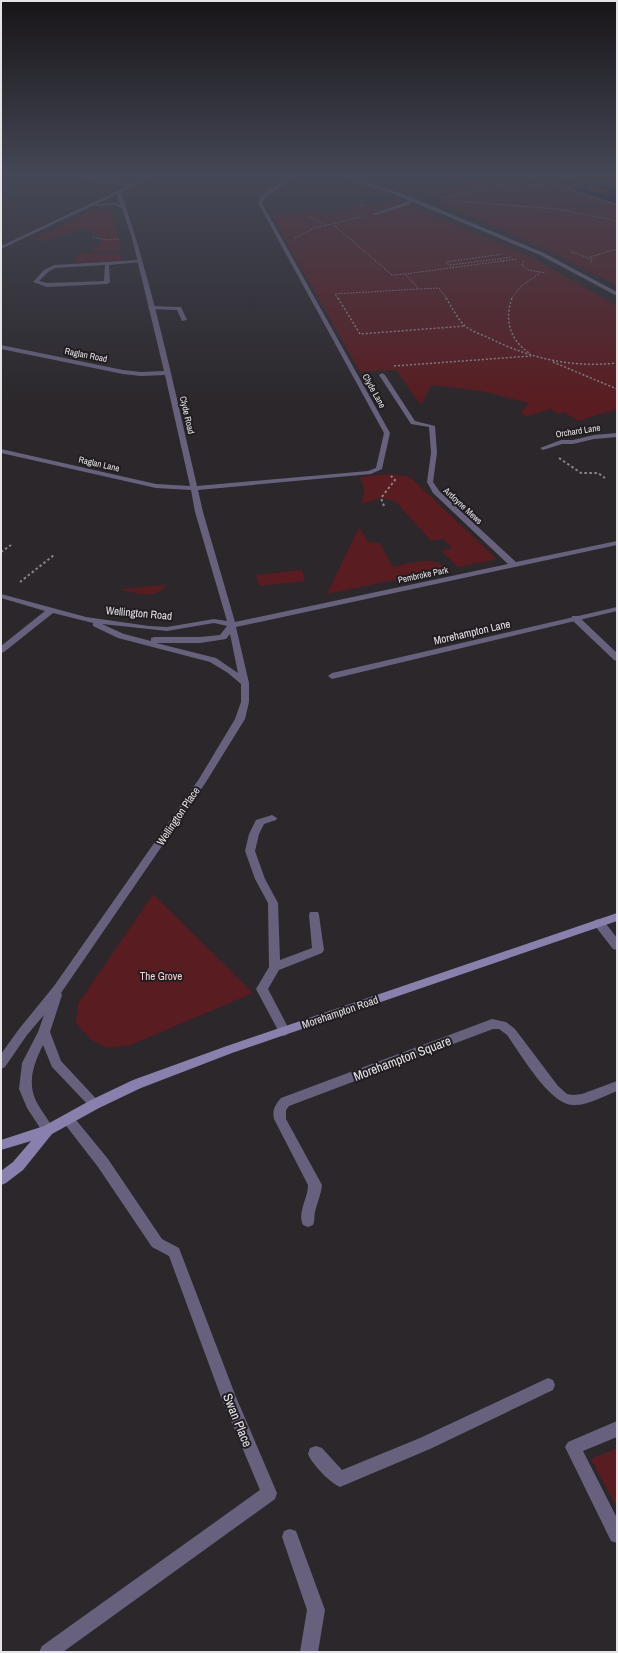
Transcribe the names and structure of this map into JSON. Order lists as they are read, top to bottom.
{
  "streets": {
    "main road": ["Morehampton Road"],
    "street": [
      "Raglan Road",
      "Clyde Lane",
      "Clyde Road",
      "Orchard Lane",
      "Raglan Lane",
      "Ardoyne Mews",
      "Pembroke Park",
      "Wellington Road",
      "Morehampton Lane",
      "Wellington Place",
      "Morehampton Square",
      "Swan Place"
    ]
  },
  "crossings": [
    ["Raglan Road", "Clyde Road"],
    ["Clyde Lane", "Clyde Road"],
    ["Clyde Lane", "Raglan Lane"],
    ["Clyde Road", "Raglan Lane"],
    ["Clyde Road", "Pembroke Park"],
    ["Clyde Road", "Wellington Road"],
    ["Clyde Road", "Wellington Place"],
    ["Ardoyne Mews", "Pembroke Park"],
    ["Pembroke Park", "Wellington Road"],
    ["Pembroke Park", "Wellington Place"],
    ["Wellington Road", "Wellington Place"],
    ["Wellington Place", "Morehampton Road"],
    ["Morehampton Road", "Swan Place"]
  ],
  "parks": ["The Grove"]
}
